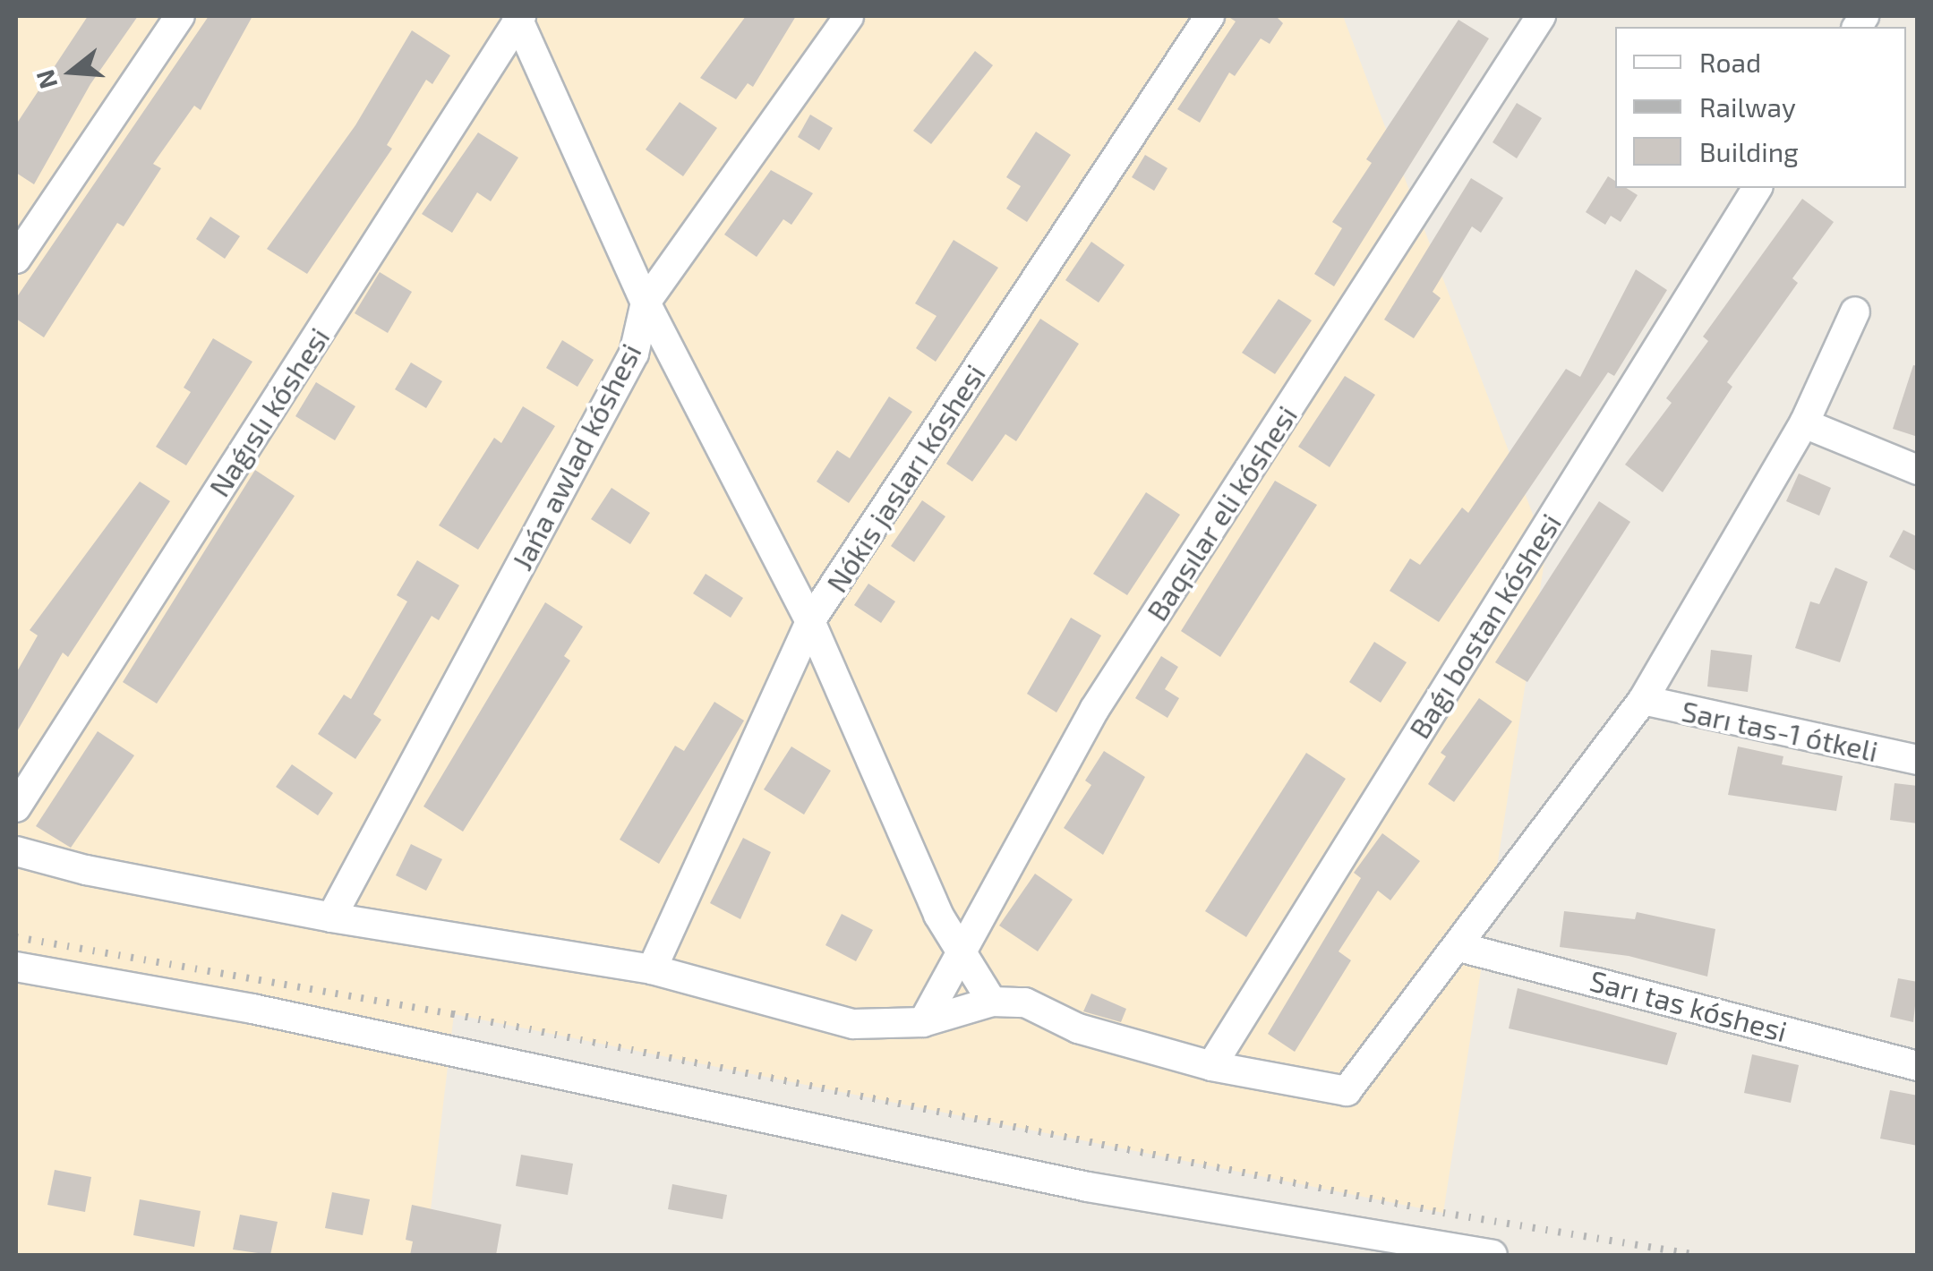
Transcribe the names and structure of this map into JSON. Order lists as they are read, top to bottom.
{
  "streets": {
    "street": [
      "Naǵıslı kóshesi",
      "Jańa awlad kóshesi",
      "Nókis jasları kóshesi",
      "Baqsılar eli kóshesi",
      "Baǵı bostan kóshesi",
      "Sarı tas-1 ótkeli",
      "Sarı tas kóshesi"
    ]
  },
  "legend": ["Road", "Railway", "Building"],
  "north": "left"
}
